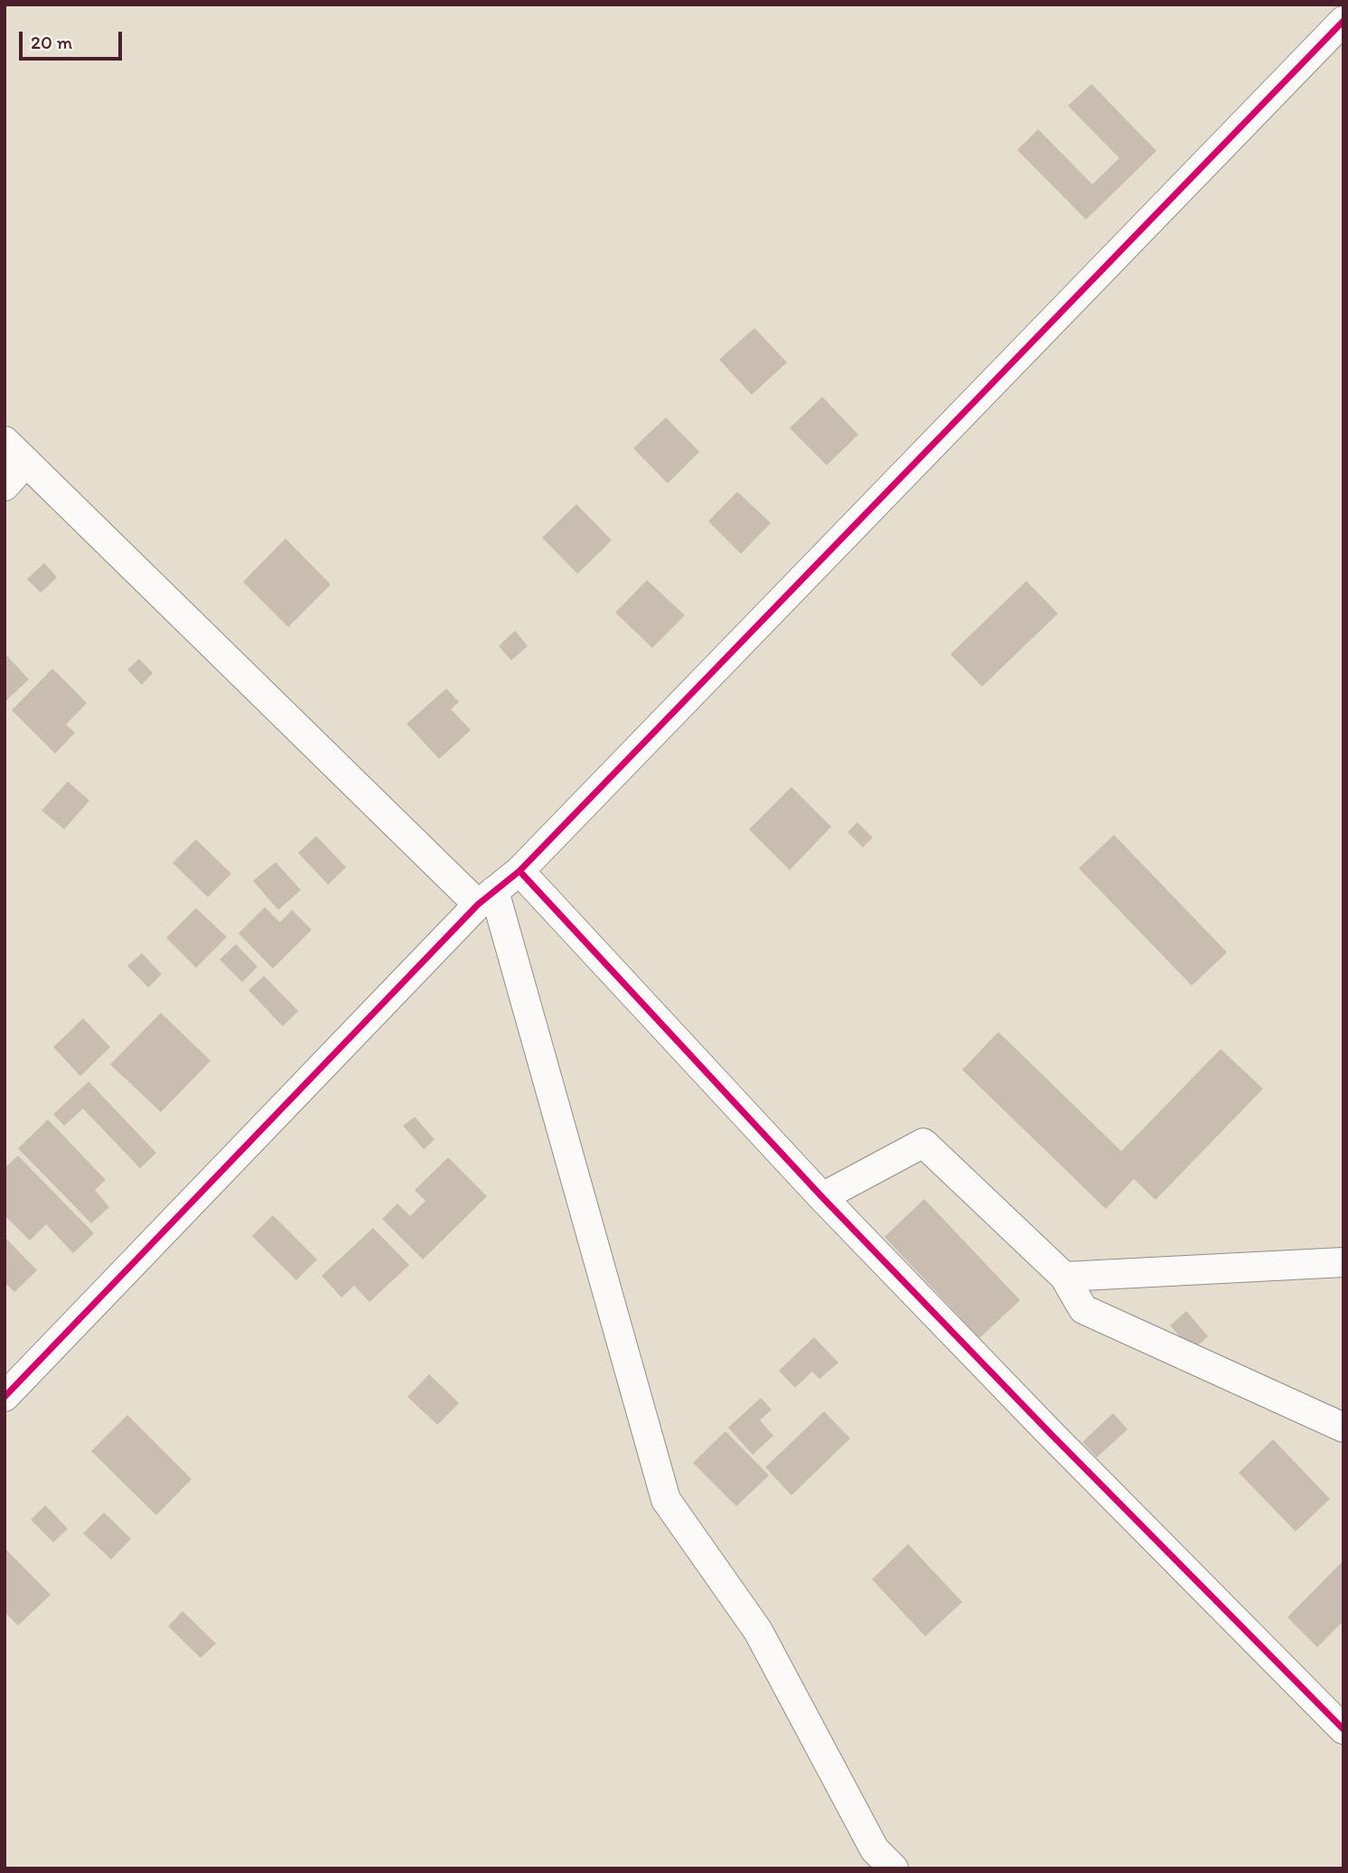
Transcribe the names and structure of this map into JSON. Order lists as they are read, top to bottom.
{
  "scale_bar": "20 m"
}
